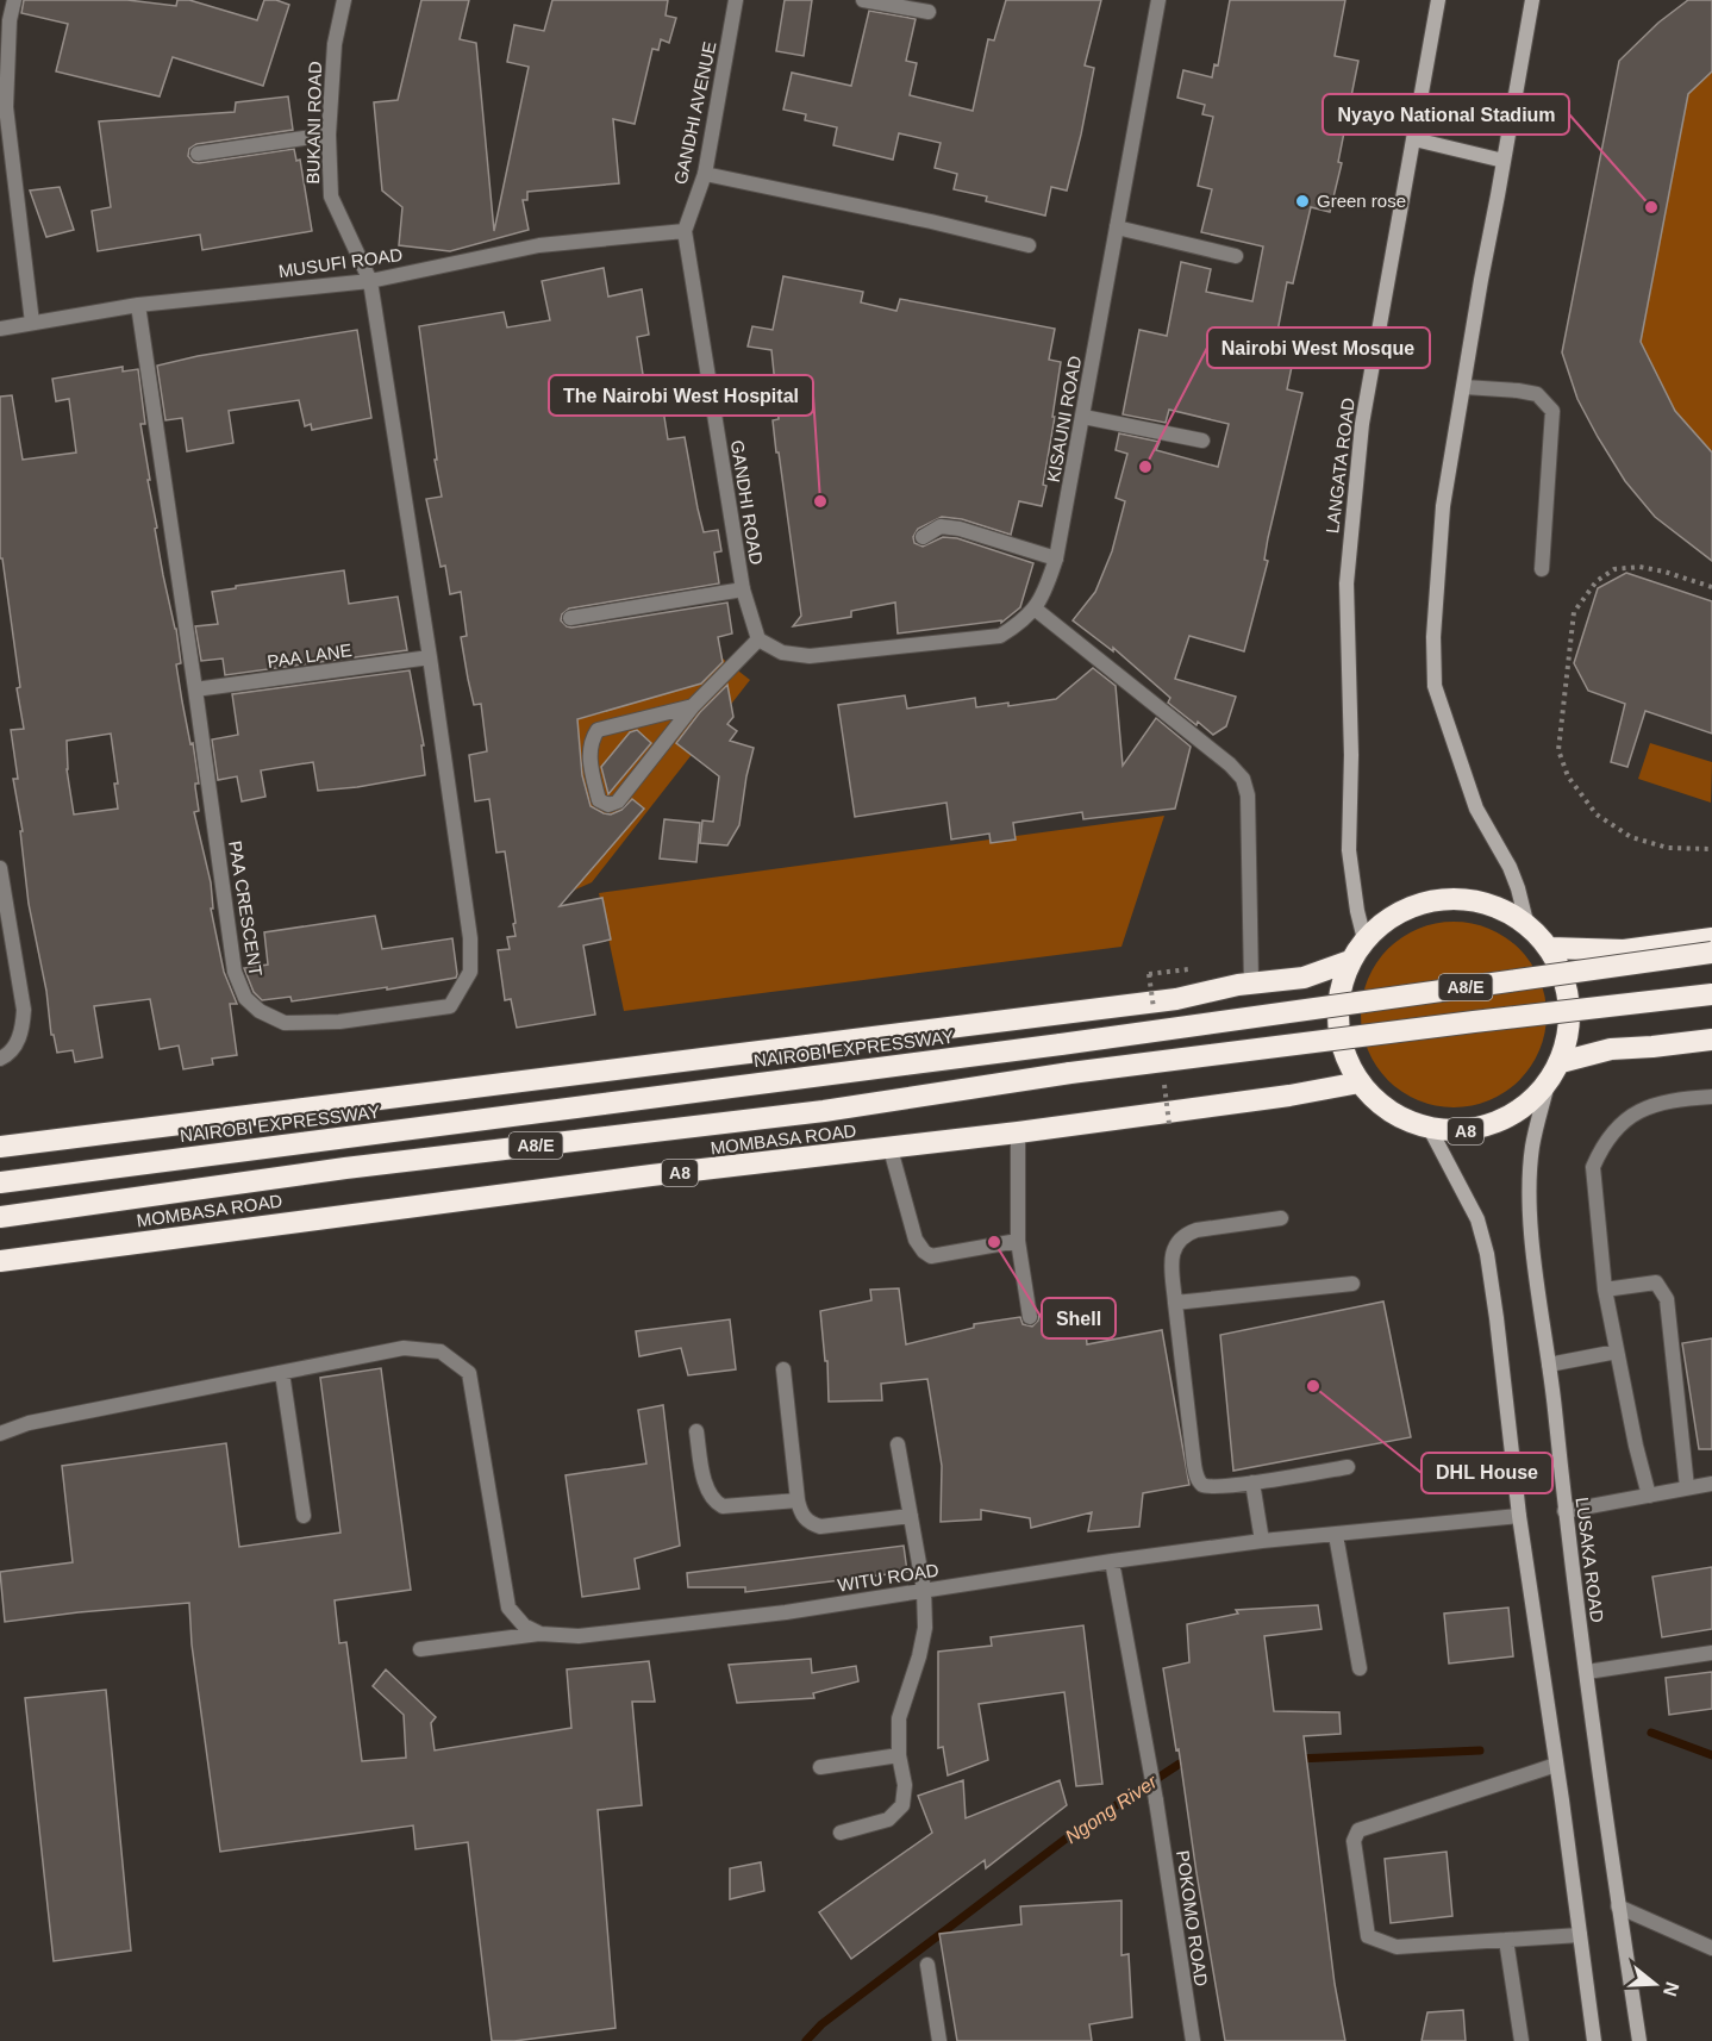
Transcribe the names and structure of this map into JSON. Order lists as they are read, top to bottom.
{
  "streets": {
    "highway": [
      "A8/E",
      "NAIROBI EXPRESSWAY",
      "A8",
      "MOMBASA ROAD"
    ],
    "main road": ["LANGATA ROAD", "LUSAKA ROAD"],
    "street": [
      "GANDHI AVENUE",
      "BUKANI ROAD",
      "MUSUFI ROAD",
      "KISAUNI ROAD",
      "GANDHI ROAD",
      "PAA LANE",
      "PAA CRESCENT",
      "WITU ROAD",
      "POKOMO ROAD"
    ]
  },
  "crossings": [
    ["GANDHI AVENUE", "MUSUFI ROAD"],
    ["GANDHI AVENUE", "GANDHI ROAD"],
    ["BUKANI ROAD", "MUSUFI ROAD"],
    ["BUKANI ROAD", "PAA CRESCENT"],
    ["MUSUFI ROAD", "GANDHI ROAD"],
    ["MUSUFI ROAD", "PAA CRESCENT"],
    ["KISAUNI ROAD", "GANDHI ROAD"],
    ["LANGATA ROAD", "A8"],
    ["LANGATA ROAD", "MOMBASA ROAD"],
    ["LANGATA ROAD", "LUSAKA ROAD"],
    ["PAA LANE", "PAA CRESCENT"],
    ["A8", "MOMBASA ROAD"],
    ["A8", "LUSAKA ROAD"],
    ["MOMBASA ROAD", "LUSAKA ROAD"],
    ["WITU ROAD", "POKOMO ROAD"]
  ],
  "water": ["Ngong River"],
  "places": [
    "Green rose",
    "Nyayo National Stadium",
    "Nairobi West Mosque",
    "The Nairobi West Hospital",
    "Shell",
    "DHL House"
  ],
  "north": "right"
}
